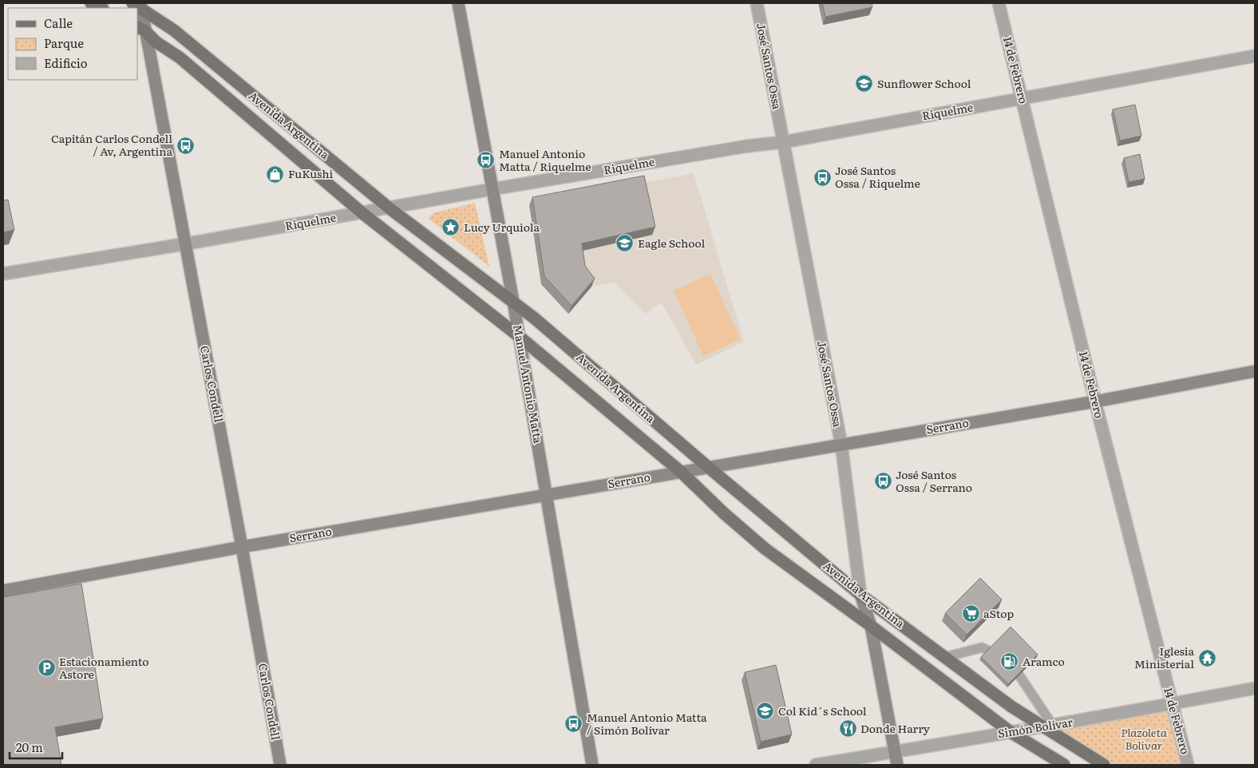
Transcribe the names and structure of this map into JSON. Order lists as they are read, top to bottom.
{
  "streets": {
    "main road": ["Avenida Argentina"],
    "street": [
      "José Santos Ossa",
      "14 de Febrero",
      "Riquelme",
      "Carlos Condell",
      "Manuel Antonio Matta",
      "Serrano",
      "Simón Bolívar"
    ]
  },
  "crossings": [
    ["José Santos Ossa", "Riquelme"],
    ["José Santos Ossa", "Avenida Argentina"],
    ["José Santos Ossa", "Serrano"],
    ["José Santos Ossa", "Simón Bolívar"],
    ["14 de Febrero", "Riquelme"],
    ["14 de Febrero", "Serrano"],
    ["14 de Febrero", "Simón Bolívar"],
    ["Riquelme", "Avenida Argentina"],
    ["Riquelme", "Carlos Condell"],
    ["Riquelme", "Manuel Antonio Matta"],
    ["Avenida Argentina", "Carlos Condell"],
    ["Avenida Argentina", "Manuel Antonio Matta"],
    ["Avenida Argentina", "Serrano"],
    ["Avenida Argentina", "Simón Bolívar"],
    ["Carlos Condell", "Serrano"],
    ["Manuel Antonio Matta", "Serrano"]
  ],
  "parks": ["Plazoleta Bolívar"],
  "places": {
    "school or university": ["Sunflower School", "Eagle School", "Col Kid´s School"],
    "bus stop": [
      "Capitán Carlos Condell / Av, Argentina",
      "Manuel Antonio Matta / Riquelme",
      "José Santos Ossa / Riquelme",
      "José Santos Ossa / Serrano",
      "Manuel Antonio Matta / Simón Bolívar"
    ],
    "shop": ["FuKushi"],
    "place": ["Lucy Urquiola"],
    "supermarket": ["aStop"],
    "temple": ["Iglesia Ministerial"],
    "fuel station": ["Aramco"],
    "parking": ["Estacionamiento Astore"],
    "restaurant": ["Donde Harry"]
  },
  "legend": ["Calle", "Parque", "Edificio"],
  "scale_bar": "20 m"
}
